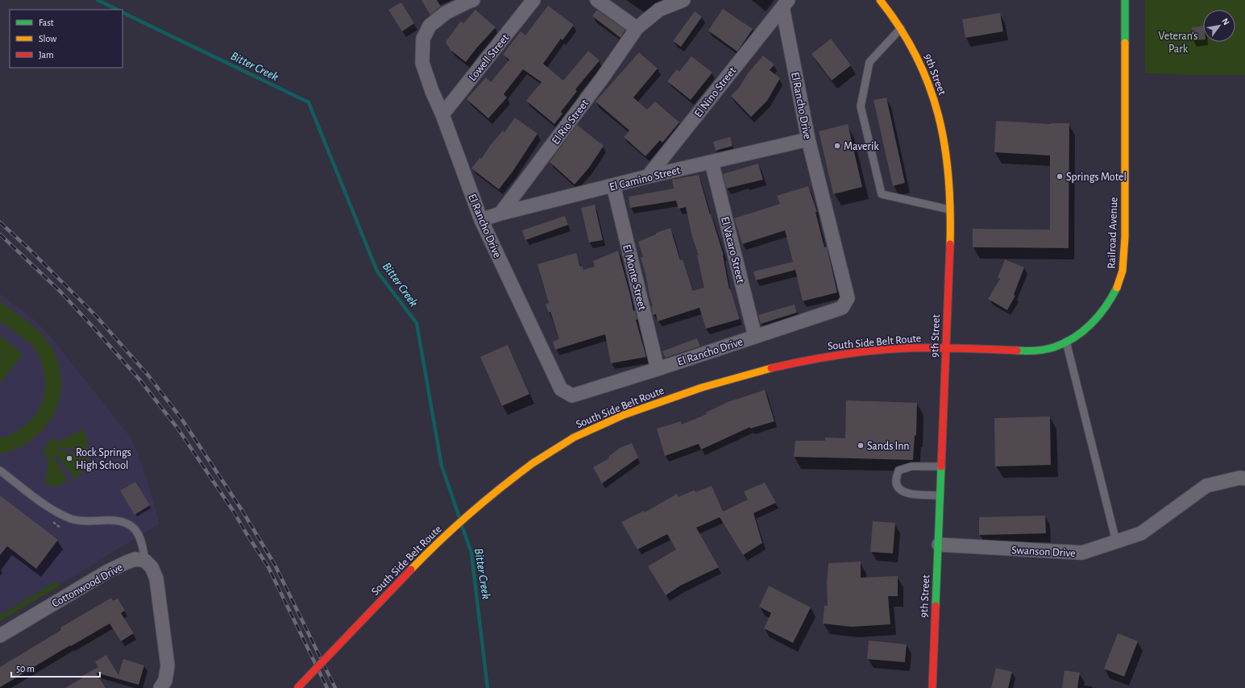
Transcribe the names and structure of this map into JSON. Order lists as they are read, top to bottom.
{
  "streets": {
    "main road": ["9th Street", "Railroad Avenue", "South Side Belt Route"],
    "street": [
      "Lowell Street",
      "El Nino Street",
      "El Rancho Drive",
      "El Rio Street",
      "El Camino Street",
      "El Vacaro Street",
      "El Monte Street",
      "Swanson Drive",
      "Cottonwood Drive"
    ]
  },
  "crossings": [
    ["Lowell Street", "El Rancho Drive"],
    ["9th Street", "Railroad Avenue"],
    ["9th Street", "South Side Belt Route"],
    ["9th Street", "Swanson Drive"],
    ["El Nino Street", "El Rancho Drive"],
    ["El Nino Street", "El Camino Street"],
    ["El Rancho Drive", "El Camino Street"],
    ["El Rancho Drive", "El Vacaro Street"],
    ["El Rancho Drive", "El Monte Street"],
    ["El Rio Street", "El Camino Street"],
    ["El Camino Street", "El Vacaro Street"],
    ["El Camino Street", "El Monte Street"],
    ["Railroad Avenue", "South Side Belt Route"]
  ],
  "water": ["Bitter Creek"],
  "parks": ["Veteran's Park"],
  "places": [
    "Maverik",
    "Springs Motel",
    "Sands Inn",
    "Rock Springs High School"
  ],
  "legend": ["Fast", "Slow", "Jam"],
  "scale_bar": "50 m",
  "north": "top right"
}
